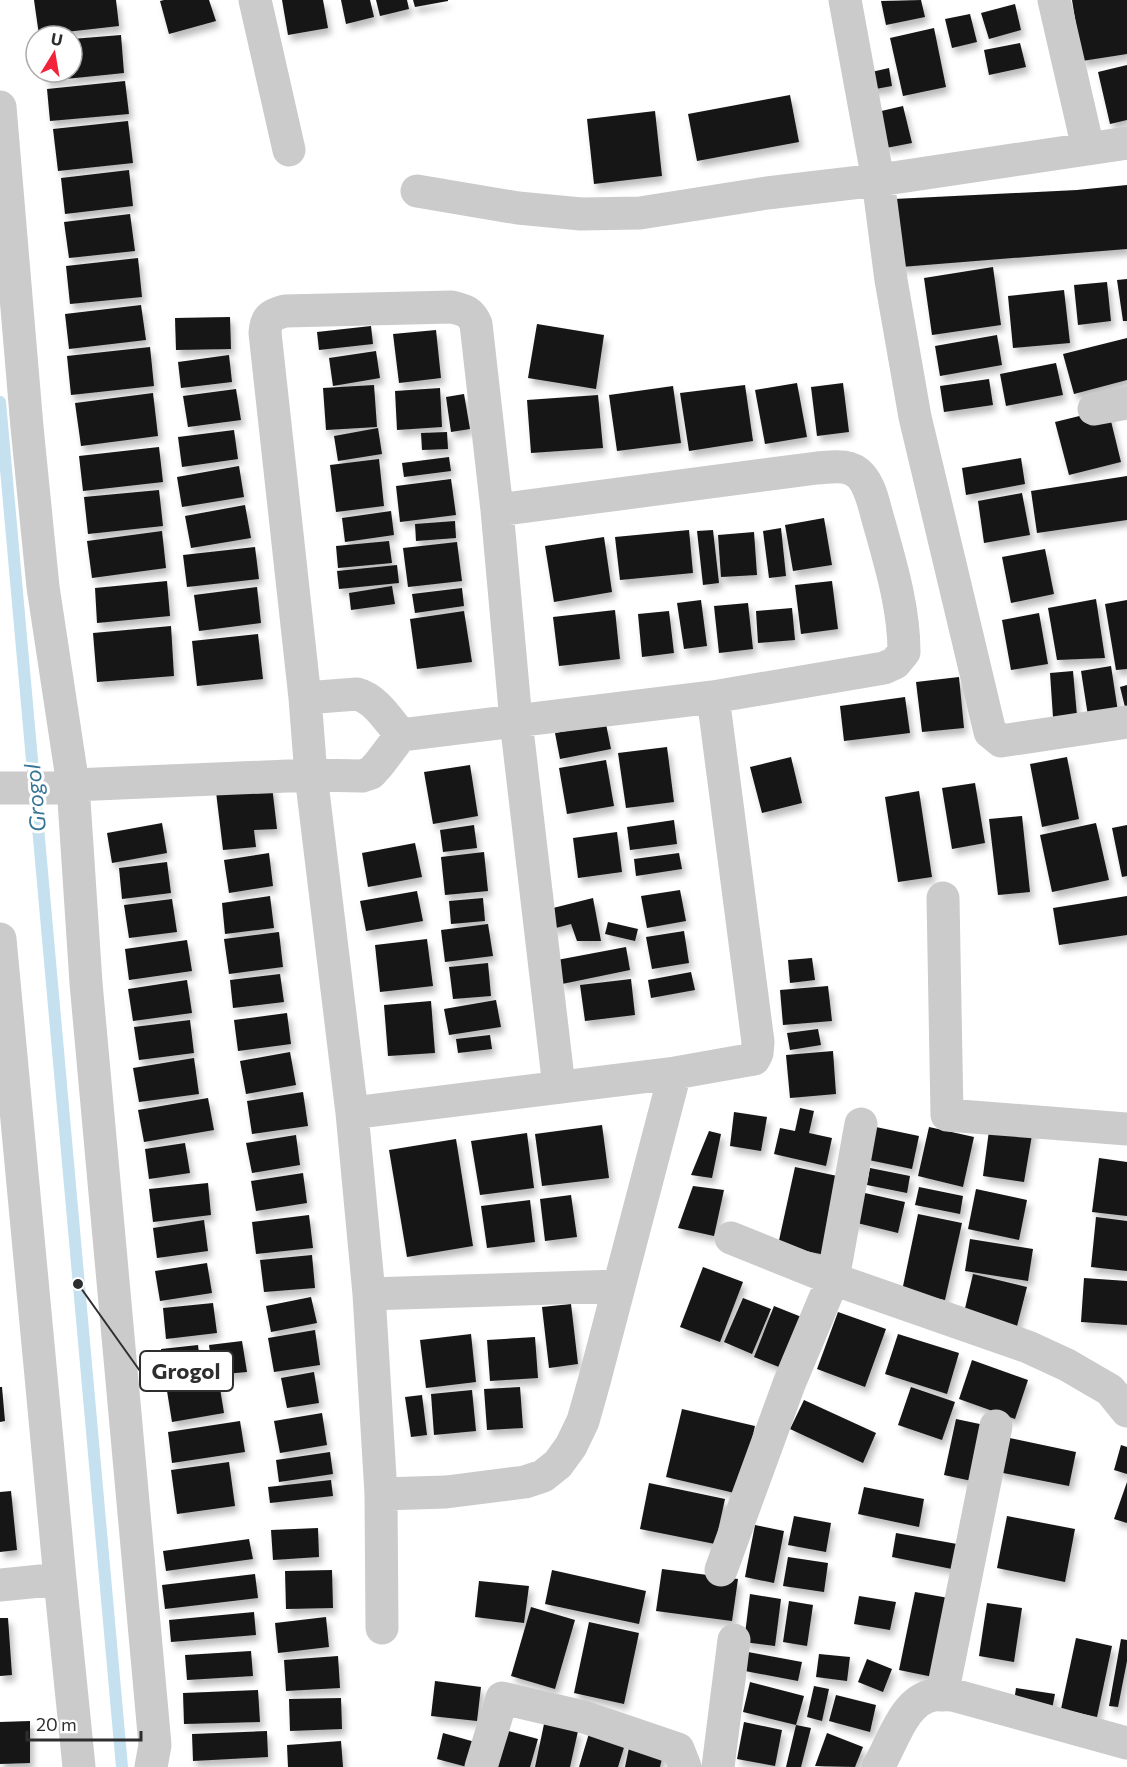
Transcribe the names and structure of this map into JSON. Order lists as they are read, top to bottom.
{
  "water": ["Grogol"],
  "places": ["Grogol"],
  "scale_bar": "20 m",
  "north": "top"
}
